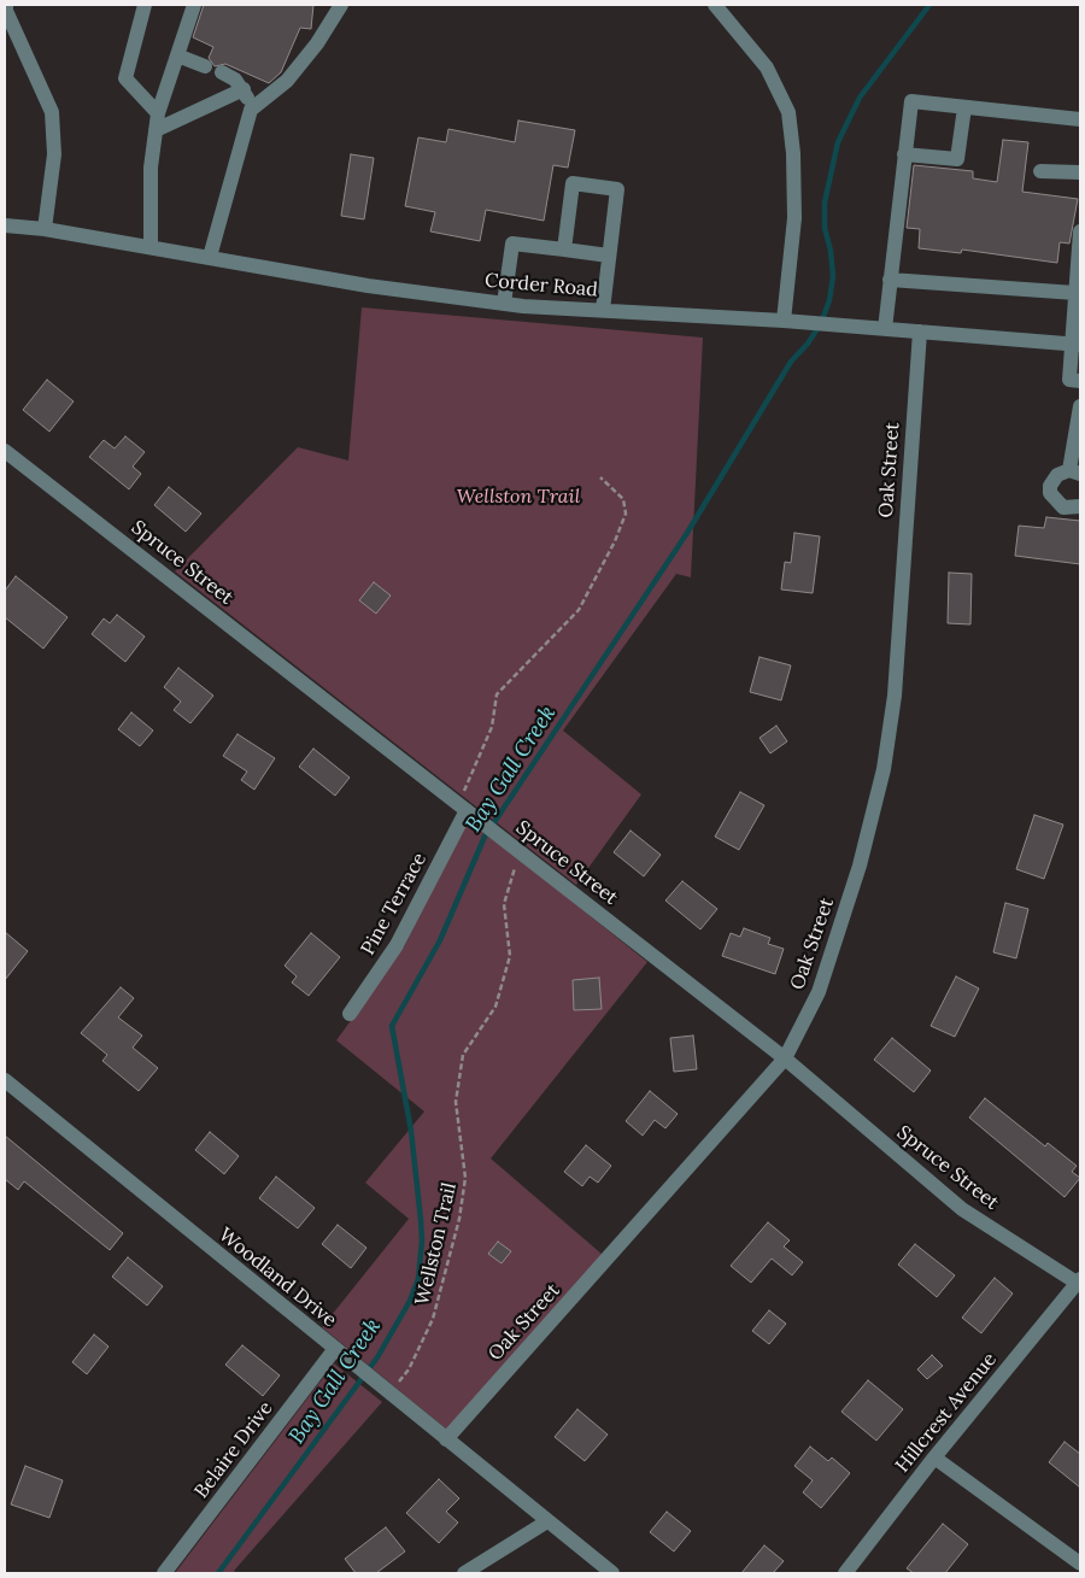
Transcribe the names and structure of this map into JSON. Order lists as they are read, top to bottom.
{
  "streets": {
    "street": [
      "Corder Road",
      "Oak Street",
      "Spruce Street",
      "Pine Terrace",
      "Woodland Drive",
      "Hillcrest Avenue",
      "Belaire Drive"
    ],
    "path": ["Wellston Trail"]
  },
  "crossings": [
    ["Corder Road", "Oak Street"],
    ["Oak Street", "Spruce Street"],
    ["Oak Street", "Woodland Drive"],
    ["Spruce Street", "Pine Terrace"],
    ["Spruce Street", "Wellston Trail"],
    ["Spruce Street", "Hillcrest Avenue"],
    ["Wellston Trail", "Woodland Drive"],
    ["Woodland Drive", "Belaire Drive"]
  ],
  "water": ["Bay Gall Creek"],
  "parks": ["Wellston Trail"]
}
